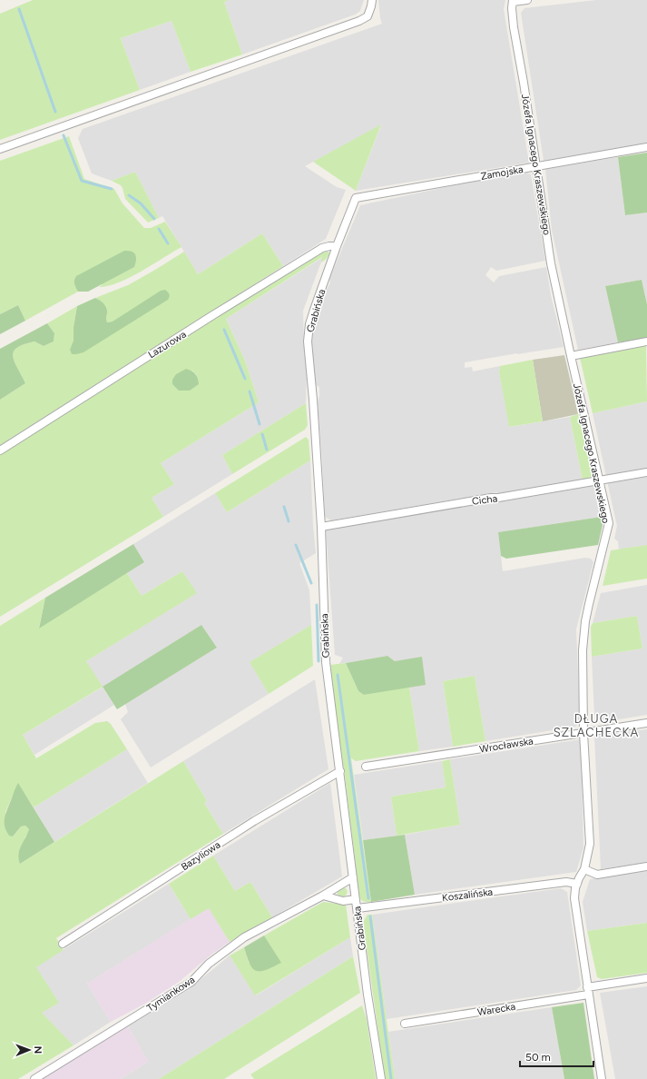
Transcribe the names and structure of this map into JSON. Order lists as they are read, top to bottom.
{
  "streets": {
    "street": [
      "Józefa Ignacego Kraszewskiego",
      "Zamojska",
      "Grabińska",
      "Lazurowa",
      "Cicha",
      "Wrocławska",
      "Bazyliowa",
      "Koszalińska",
      "Tymiankowa",
      "Warecka"
    ]
  },
  "crossings": [
    ["Józefa Ignacego Kraszewskiego", "Zamojska"],
    ["Józefa Ignacego Kraszewskiego", "Cicha"],
    ["Józefa Ignacego Kraszewskiego", "Wrocławska"],
    ["Józefa Ignacego Kraszewskiego", "Koszalińska"],
    ["Józefa Ignacego Kraszewskiego", "Warecka"],
    ["Zamojska", "Grabińska"],
    ["Grabińska", "Lazurowa"],
    ["Grabińska", "Cicha"],
    ["Grabińska", "Bazyliowa"],
    ["Grabińska", "Koszalińska"],
    ["Grabińska", "Tymiankowa"]
  ],
  "districts": ["DŁUGA SZLACHECKA"],
  "scale_bar": "50 m",
  "north": "right"
}
